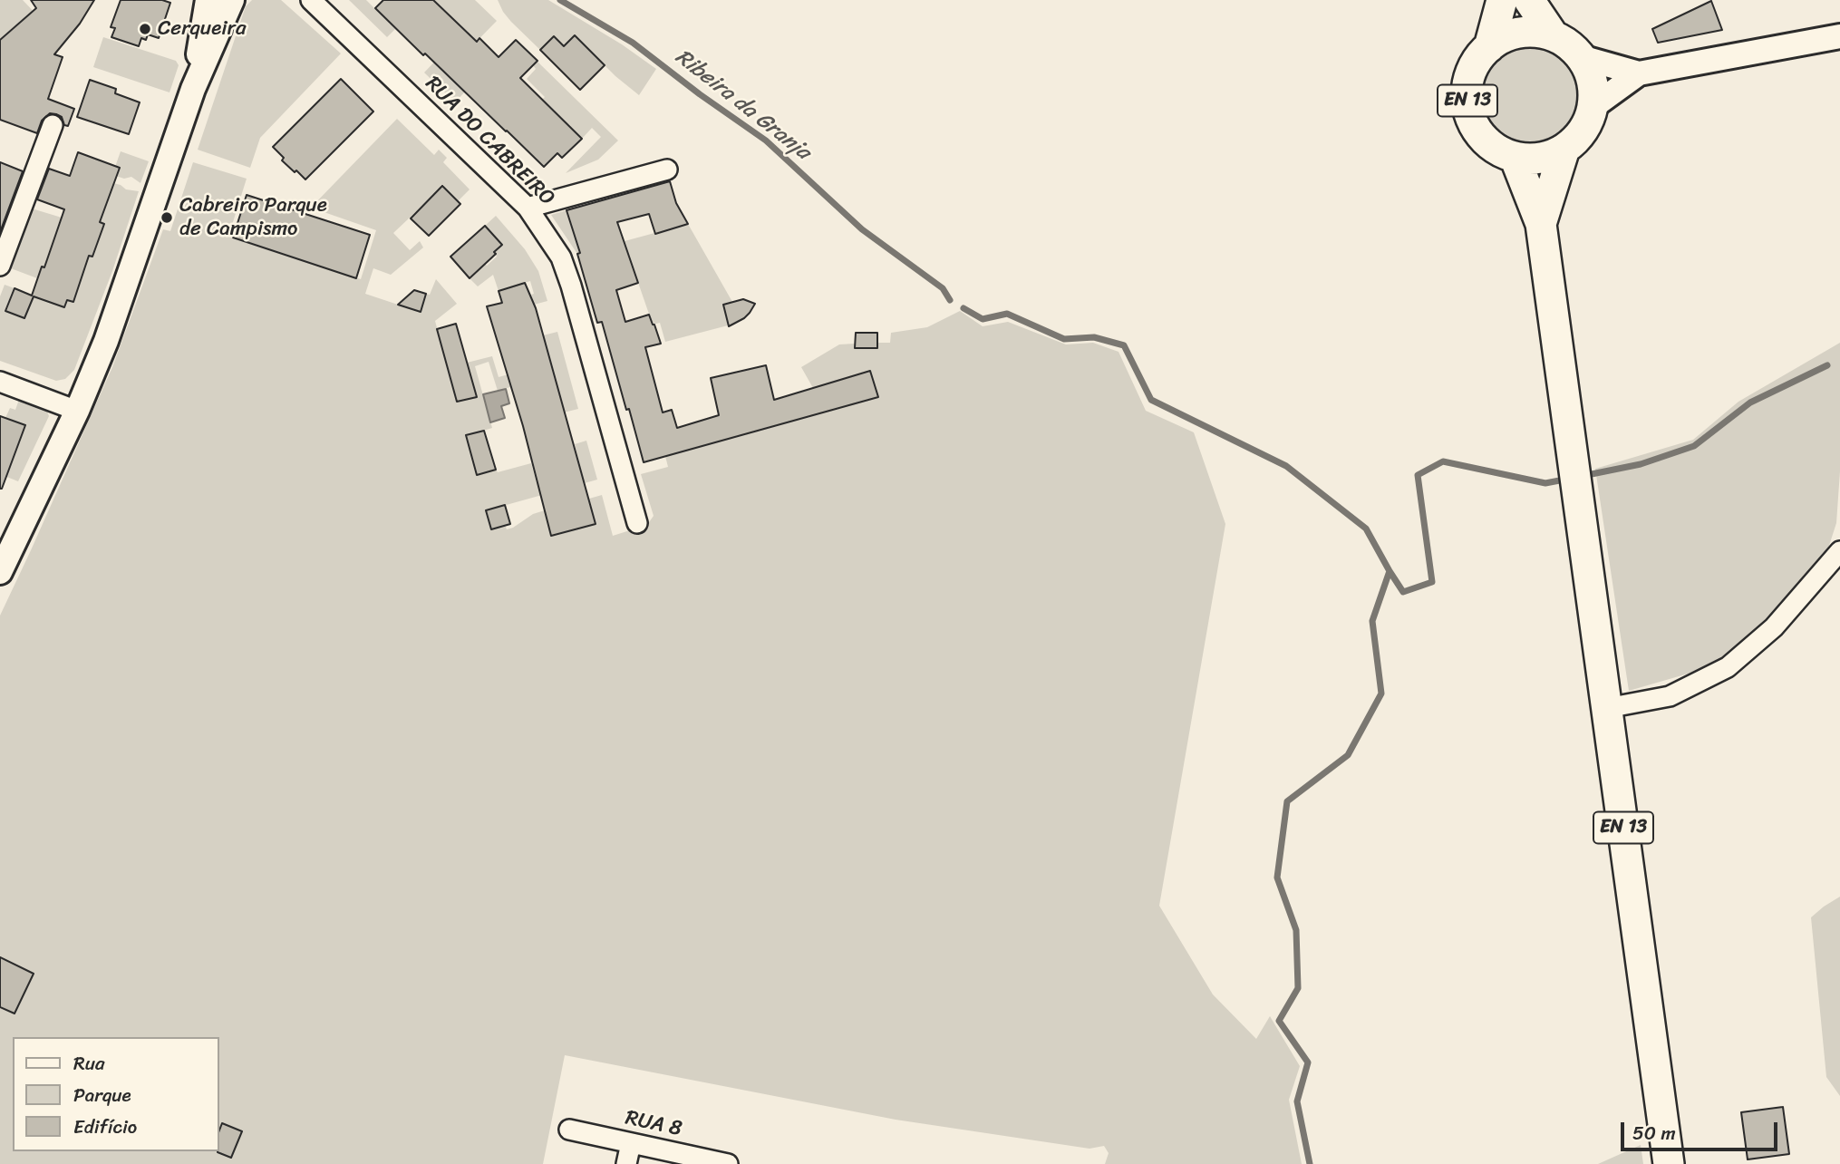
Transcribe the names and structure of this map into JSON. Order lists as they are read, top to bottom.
{
  "streets": {
    "main road": ["EN 13"],
    "street": ["RUA DO CABREIRO", "RUA 8"]
  },
  "water": ["Ribeira da Granja"],
  "places": ["Cerqueira", "Cabreiro Parque de Campismo"],
  "legend": ["Rua", "Parque", "Edifício"],
  "scale_bar": "50 m"
}
